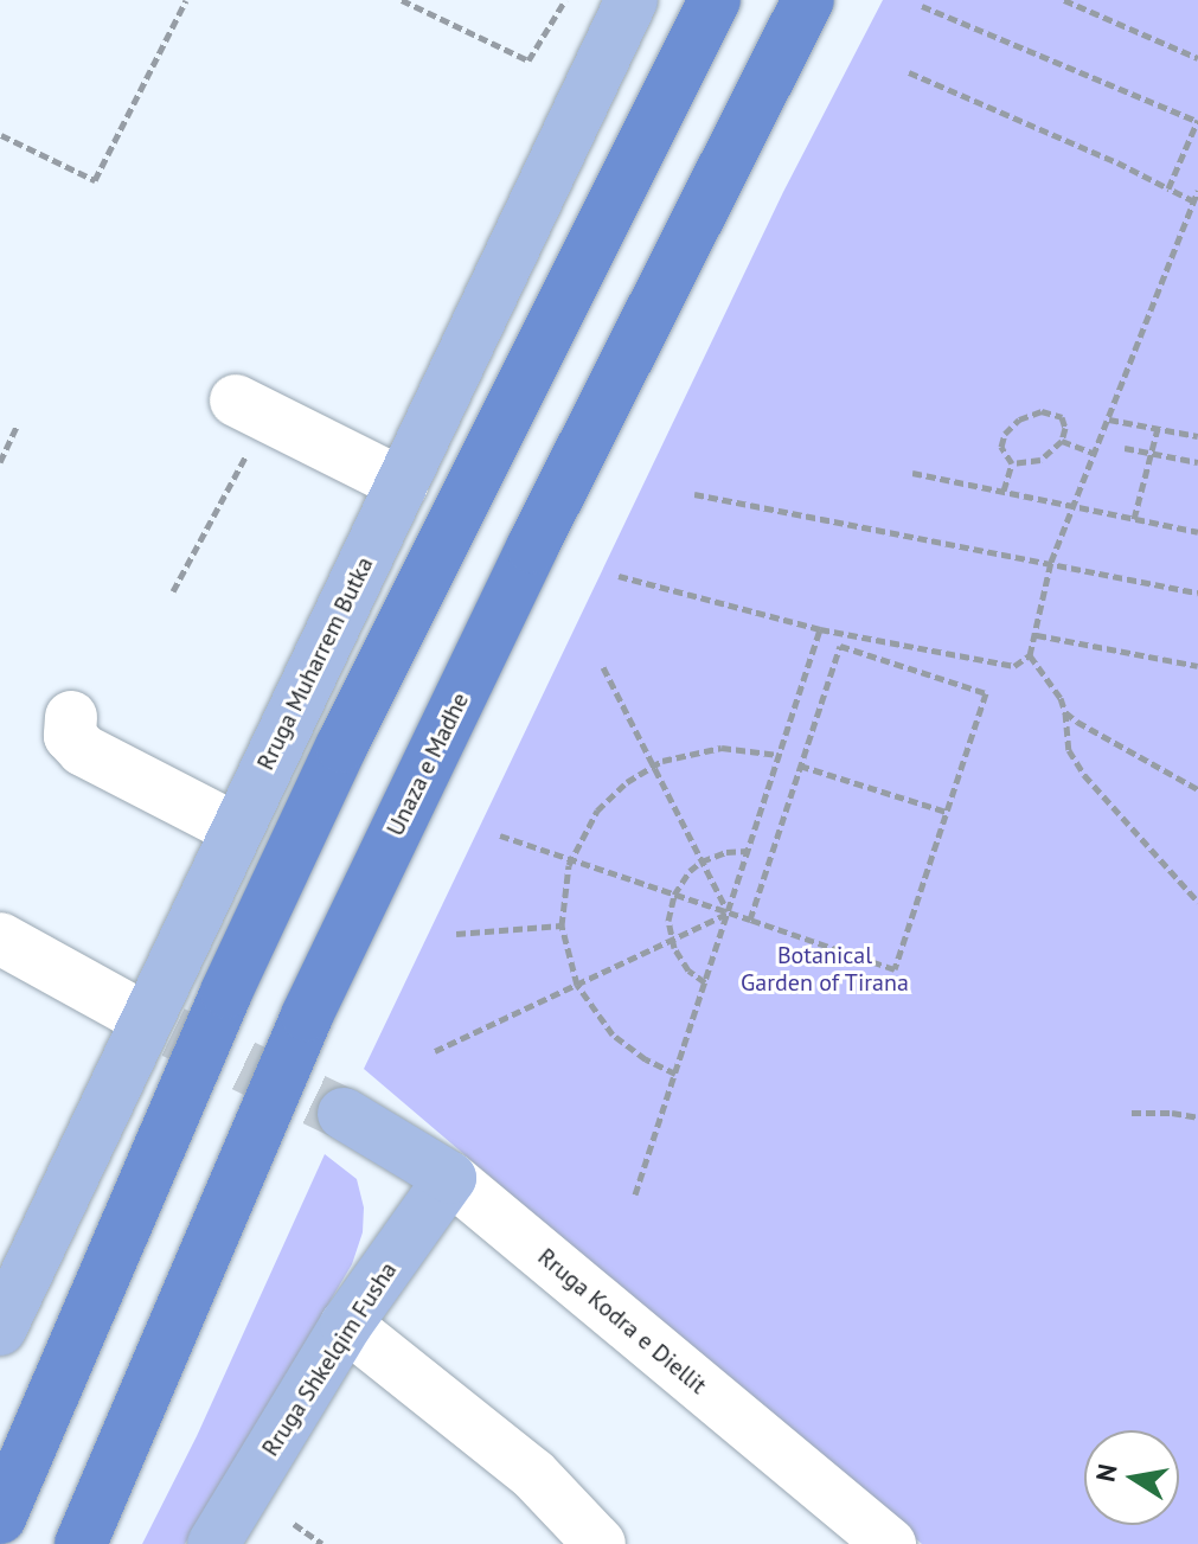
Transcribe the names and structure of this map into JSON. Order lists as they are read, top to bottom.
{
  "streets": {
    "highway": ["Unaza e Madhe"],
    "main road": ["Rruga Muharrem Butka", "Rruga Kodra e Diellit", "Rruga Shkelqim Fusha"]
  },
  "crossings": [
    ["Rruga Kodra e Diellit", "Rruga Shkelqim Fusha"]
  ],
  "parks": ["Botanical Garden of Tirana"],
  "north": "left"
}
